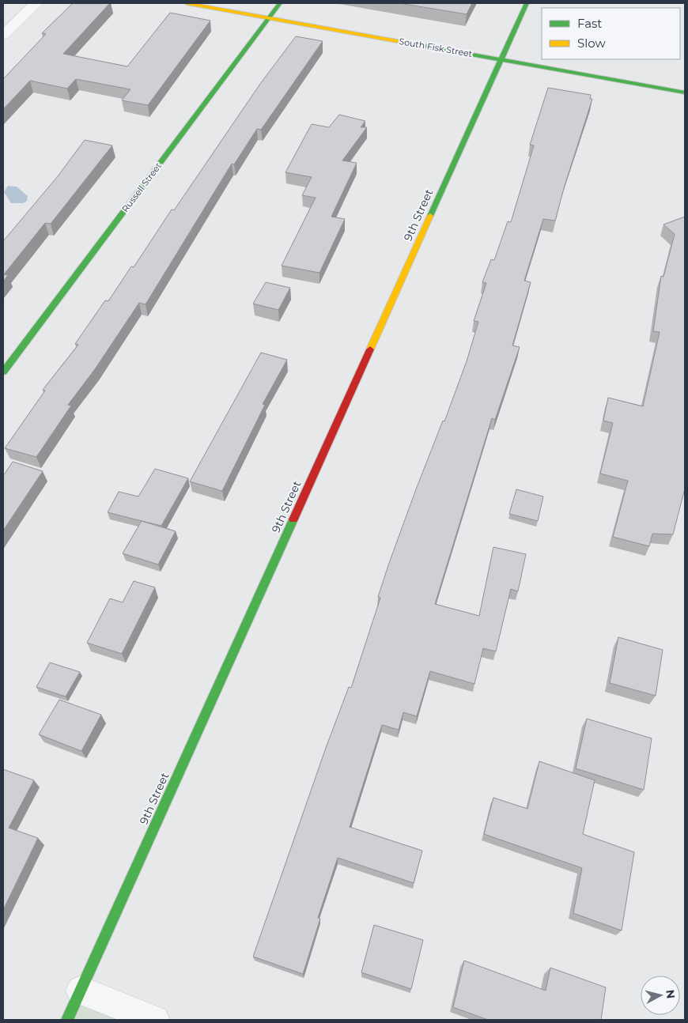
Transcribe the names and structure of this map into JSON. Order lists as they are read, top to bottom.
{
  "streets": {
    "street": ["South Fisk Street", "Russell Street", "9th Street"]
  },
  "crossings": [
    ["South Fisk Street", "Russell Street"],
    ["South Fisk Street", "9th Street"]
  ],
  "legend": ["Fast", "Slow"],
  "north": "right"
}
